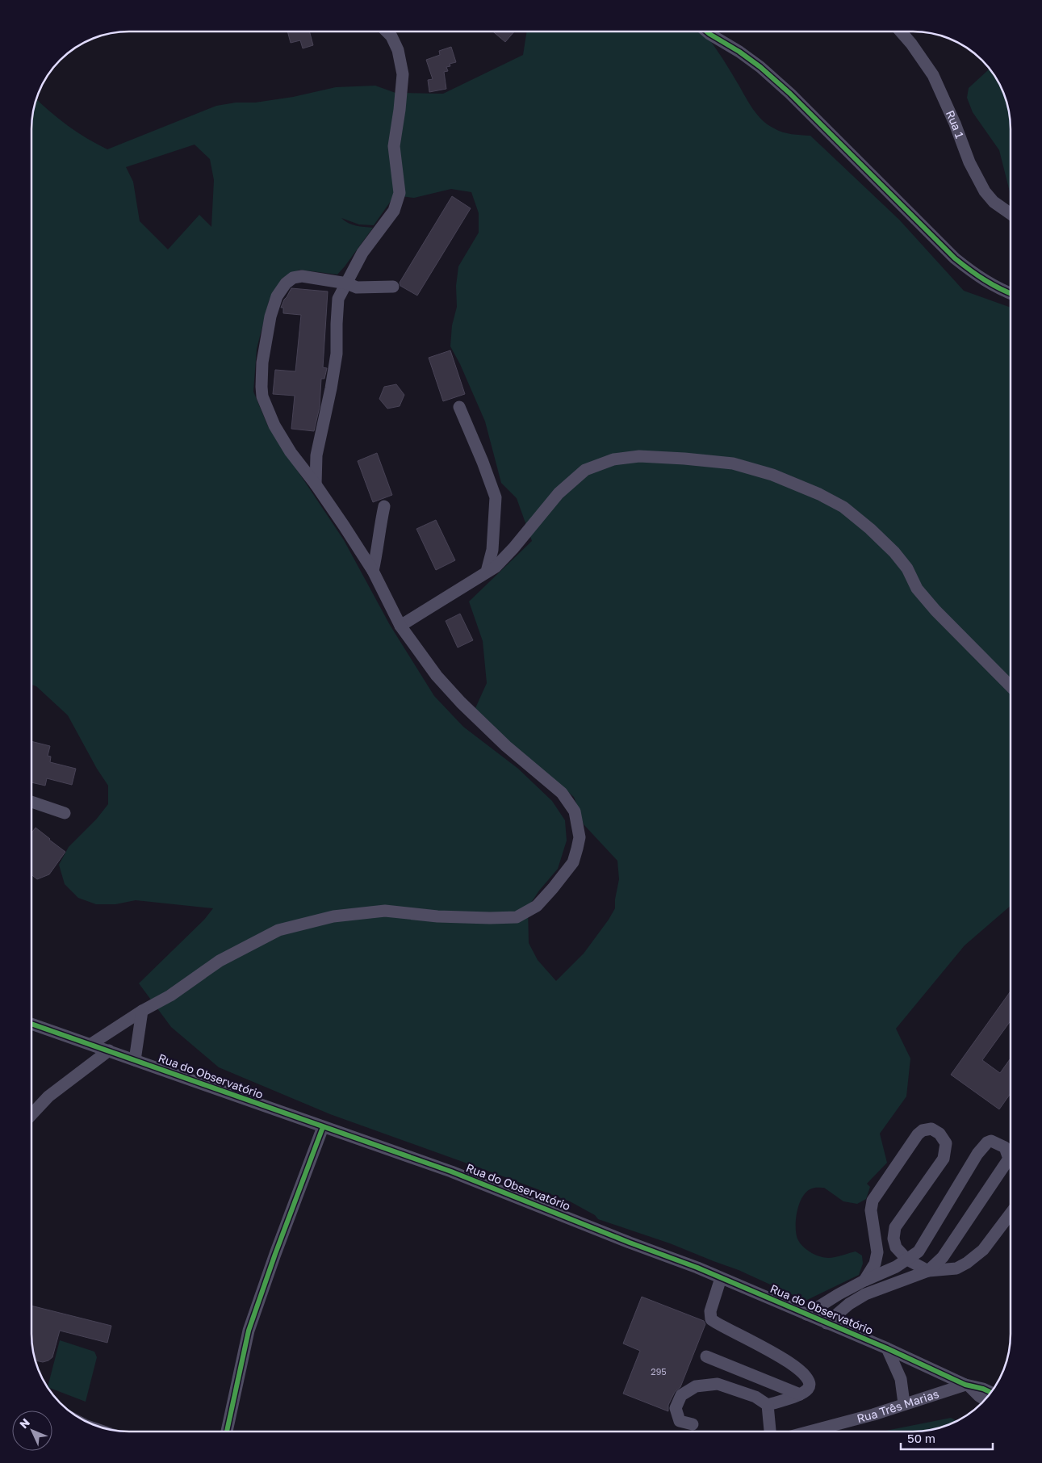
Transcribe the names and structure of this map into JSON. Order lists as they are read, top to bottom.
{
  "streets": {
    "street": ["Rua 1", "Rua do Observatório", "Rua Três Marias"]
  },
  "crossings": [
    ["Rua do Observatório", "Rua Três Marias"]
  ],
  "house_numbers": ["295"],
  "scale_bar": "50 m",
  "north": "top left"
}
